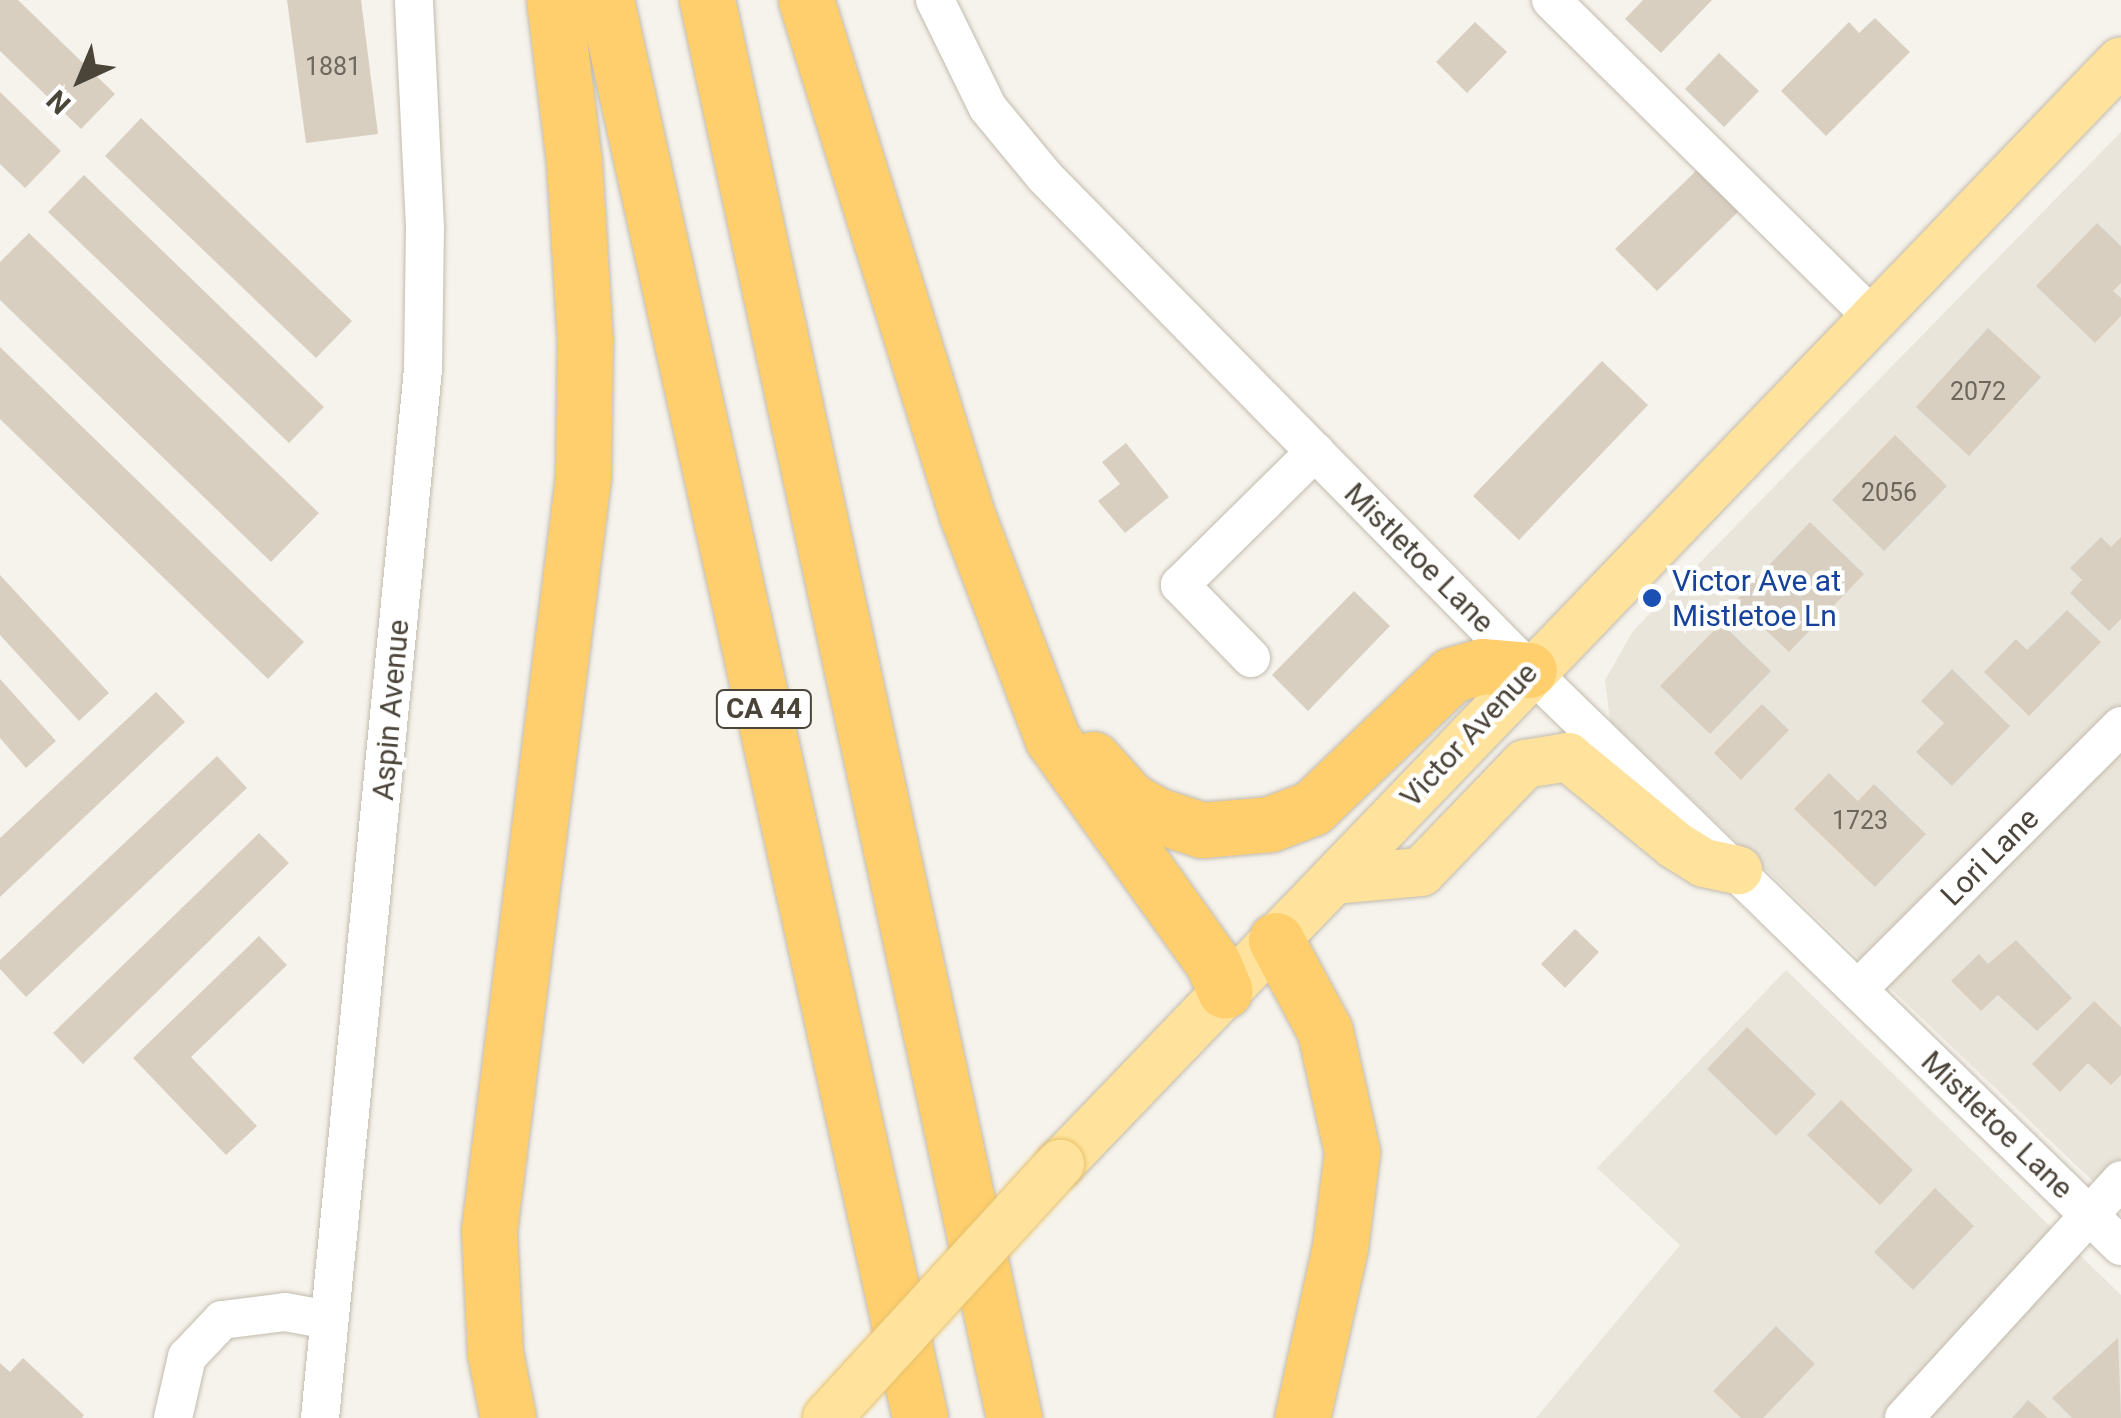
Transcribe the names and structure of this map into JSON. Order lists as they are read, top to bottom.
{
  "streets": {
    "highway": ["CA 44"],
    "main road": ["Victor Avenue"],
    "street": ["Mistletoe Lane", "Aspin Avenue", "Lori Lane"]
  },
  "crossings": [
    ["Mistletoe Lane", "Victor Avenue"],
    ["Mistletoe Lane", "Lori Lane"]
  ],
  "places": ["Victor Ave at Mistletoe Ln"],
  "house_numbers": [
    "1881",
    "2072",
    "2056",
    "1723"
  ],
  "north": "bottom left"
}
